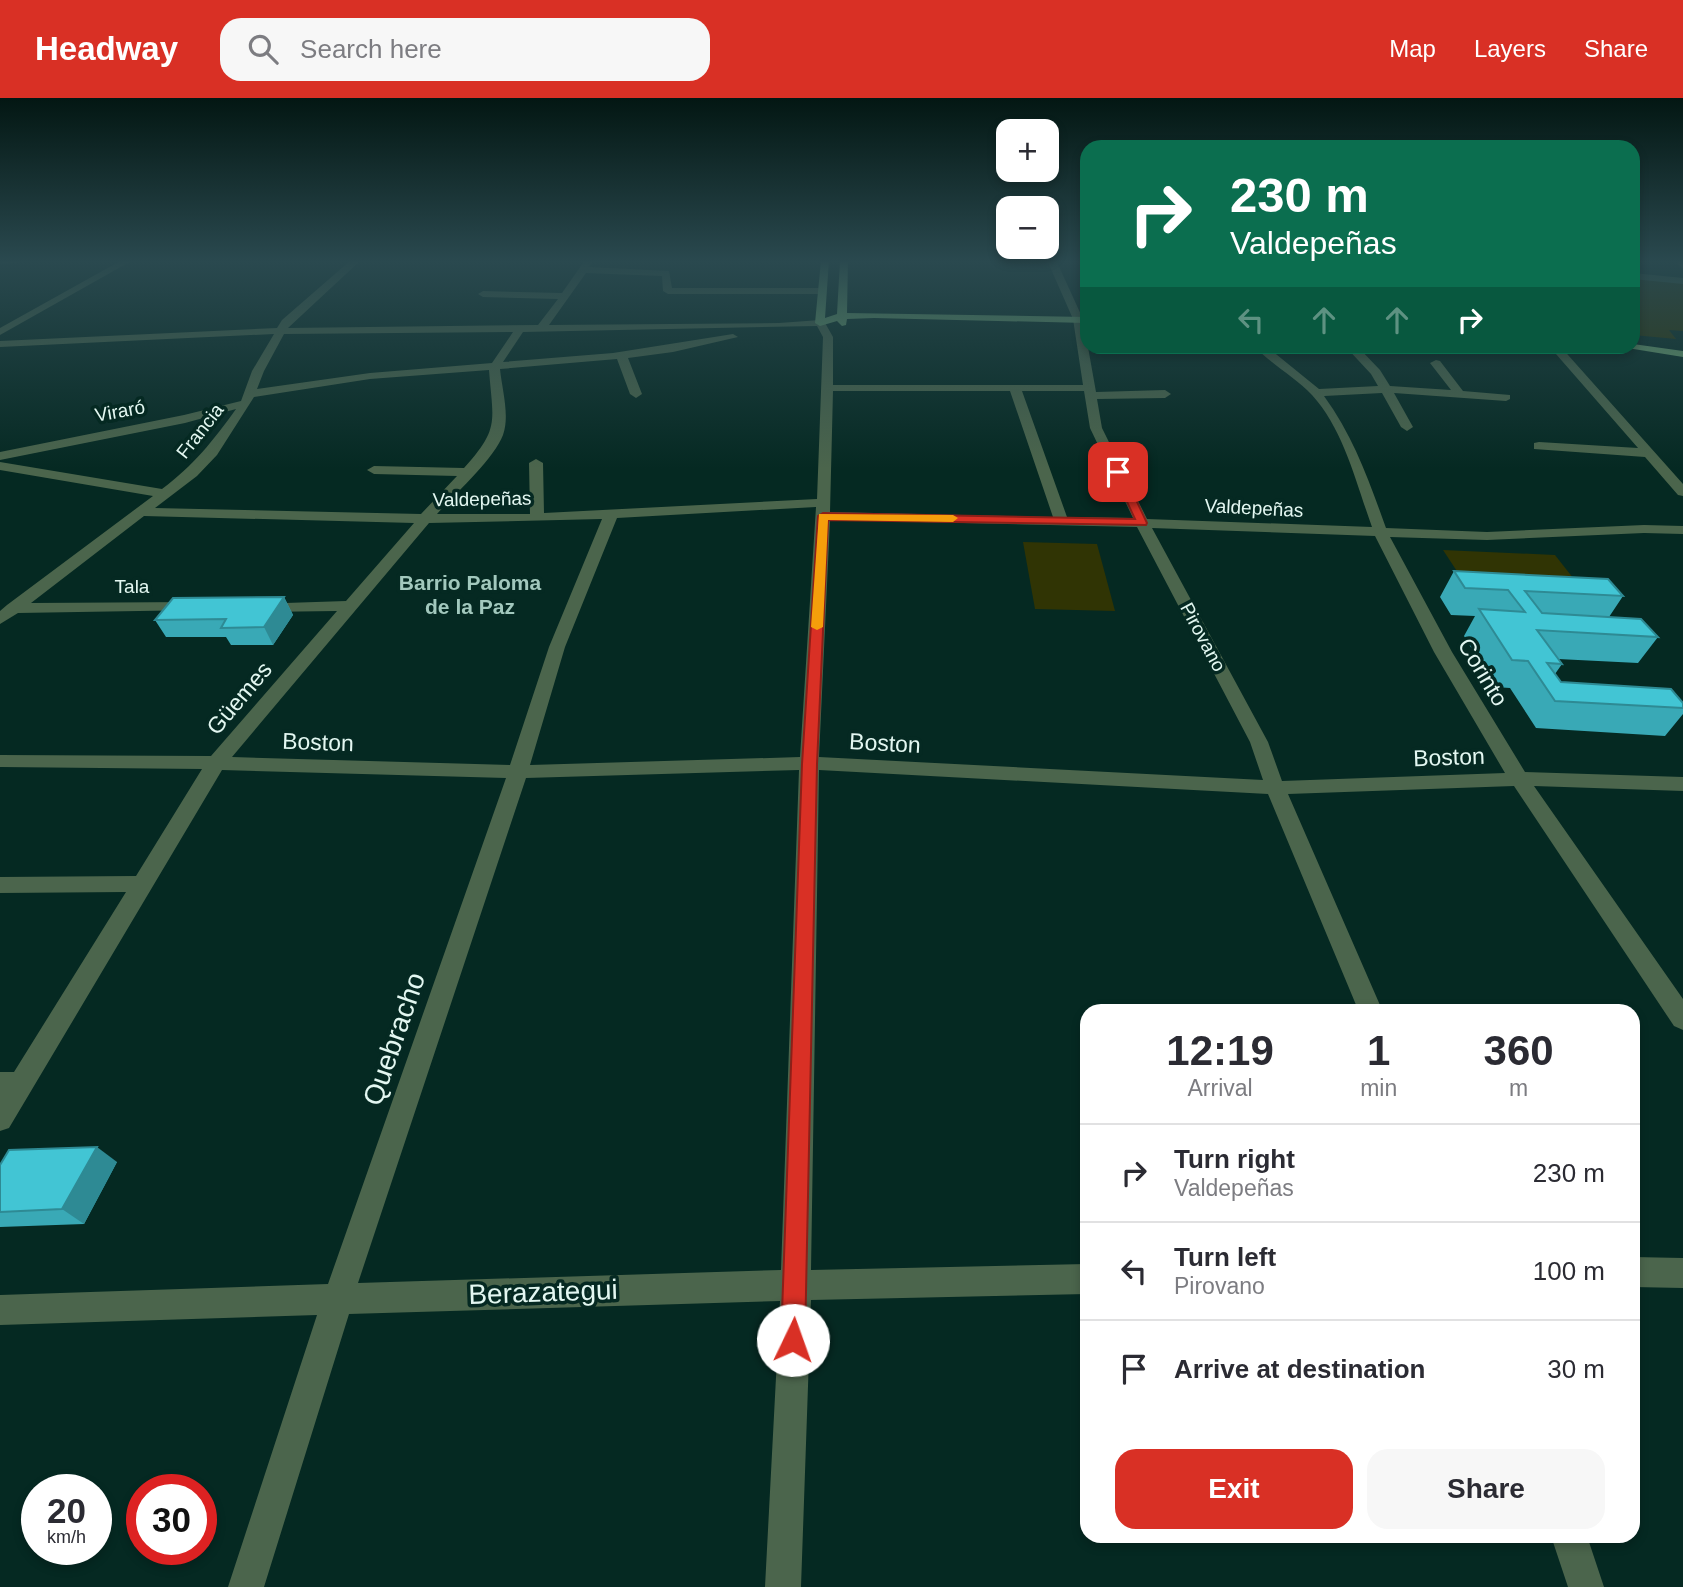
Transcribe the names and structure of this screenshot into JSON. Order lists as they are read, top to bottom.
{
  "streets": {
    "street": [
      "Viraró",
      "Francia",
      "Valdepeñas",
      "Tala",
      "Pirovano",
      "Corinto",
      "Güemes",
      "Boston",
      "Quebracho",
      "Berazategui"
    ]
  },
  "crossings": [
    ["Viraró", "Francia"],
    ["Viraró", "Güemes"],
    ["Francia", "Valdepeñas"],
    ["Francia", "Tala"],
    ["Valdepeñas", "Pirovano"],
    ["Valdepeñas", "Corinto"],
    ["Valdepeñas", "Güemes"],
    ["Valdepeñas", "Quebracho"],
    ["Pirovano", "Boston"],
    ["Corinto", "Boston"],
    ["Güemes", "Boston"],
    ["Boston", "Quebracho"],
    ["Quebracho", "Berazategui"]
  ],
  "districts": ["Barrio Paloma de la Paz"],
  "page": {
    "header": "Headway",
    "search": "Search here",
    "nav": ["Map", "Layers", "Share"],
    "map_buttons": ["+", "−"],
    "turn": ["230 m", "Valdepeñas"],
    "eta": [
      "12:19",
      "Arrival",
      "1",
      "min",
      "360",
      "m"
    ],
    "list": [
      {
        "name": "Turn right",
        "note": "Valdepeñas",
        "value": "230 m"
      },
      {
        "name": "Turn left",
        "note": "Pirovano",
        "value": "100 m"
      },
      {
        "name": "Arrive at destination",
        "value": "30 m"
      }
    ],
    "buttons": ["Exit", "Share"],
    "speed": "20 km/h",
    "limit": "30"
  }
}
